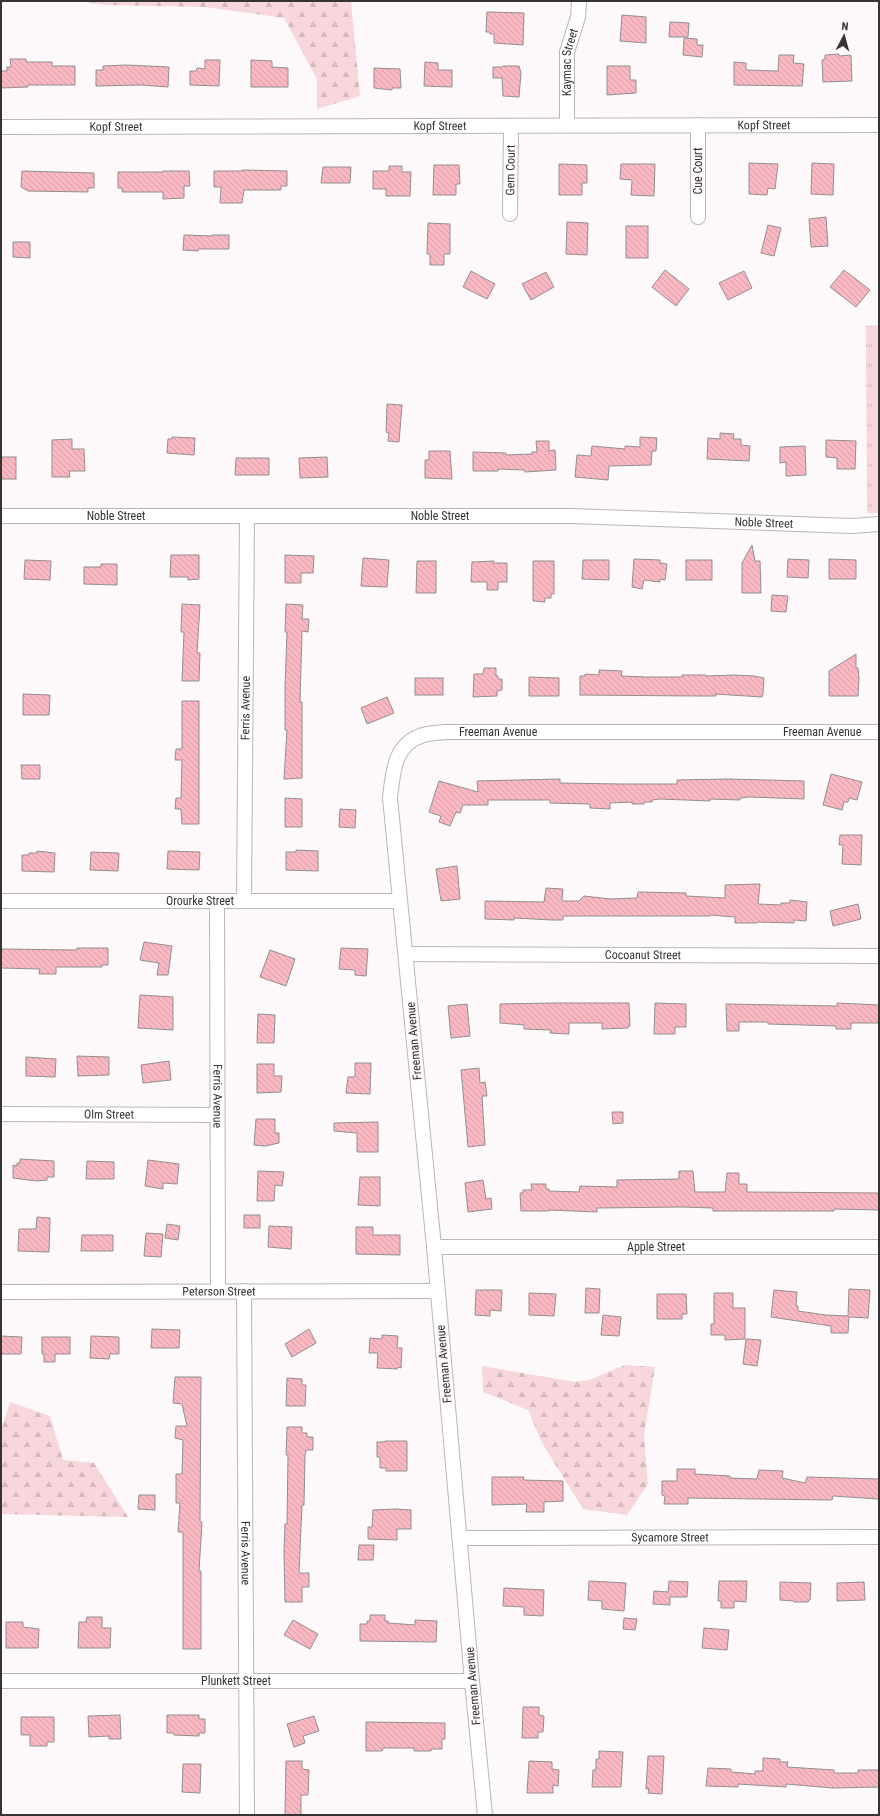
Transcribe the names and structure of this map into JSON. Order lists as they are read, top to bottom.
{
  "streets": {
    "street": [
      "Kaymac Street",
      "Kopf Street",
      "Gem Court",
      "Cue Court",
      "Noble Street",
      "Ferris Avenue",
      "Freeman Avenue",
      "Orourke Street",
      "Cocoanut Street",
      "Olm Street",
      "Apple Street",
      "Peterson Street",
      "Sycamore Street",
      "Plunkett Street"
    ]
  },
  "crossings": [
    ["Kaymac Street", "Kopf Street"],
    ["Kopf Street", "Gem Court"],
    ["Kopf Street", "Cue Court"],
    ["Noble Street", "Ferris Avenue"],
    ["Ferris Avenue", "Orourke Street"],
    ["Ferris Avenue", "Olm Street"],
    ["Ferris Avenue", "Peterson Street"],
    ["Ferris Avenue", "Plunkett Street"],
    ["Freeman Avenue", "Orourke Street"],
    ["Freeman Avenue", "Cocoanut Street"],
    ["Freeman Avenue", "Apple Street"],
    ["Freeman Avenue", "Peterson Street"],
    ["Freeman Avenue", "Sycamore Street"],
    ["Freeman Avenue", "Plunkett Street"]
  ],
  "north": "top"
}
